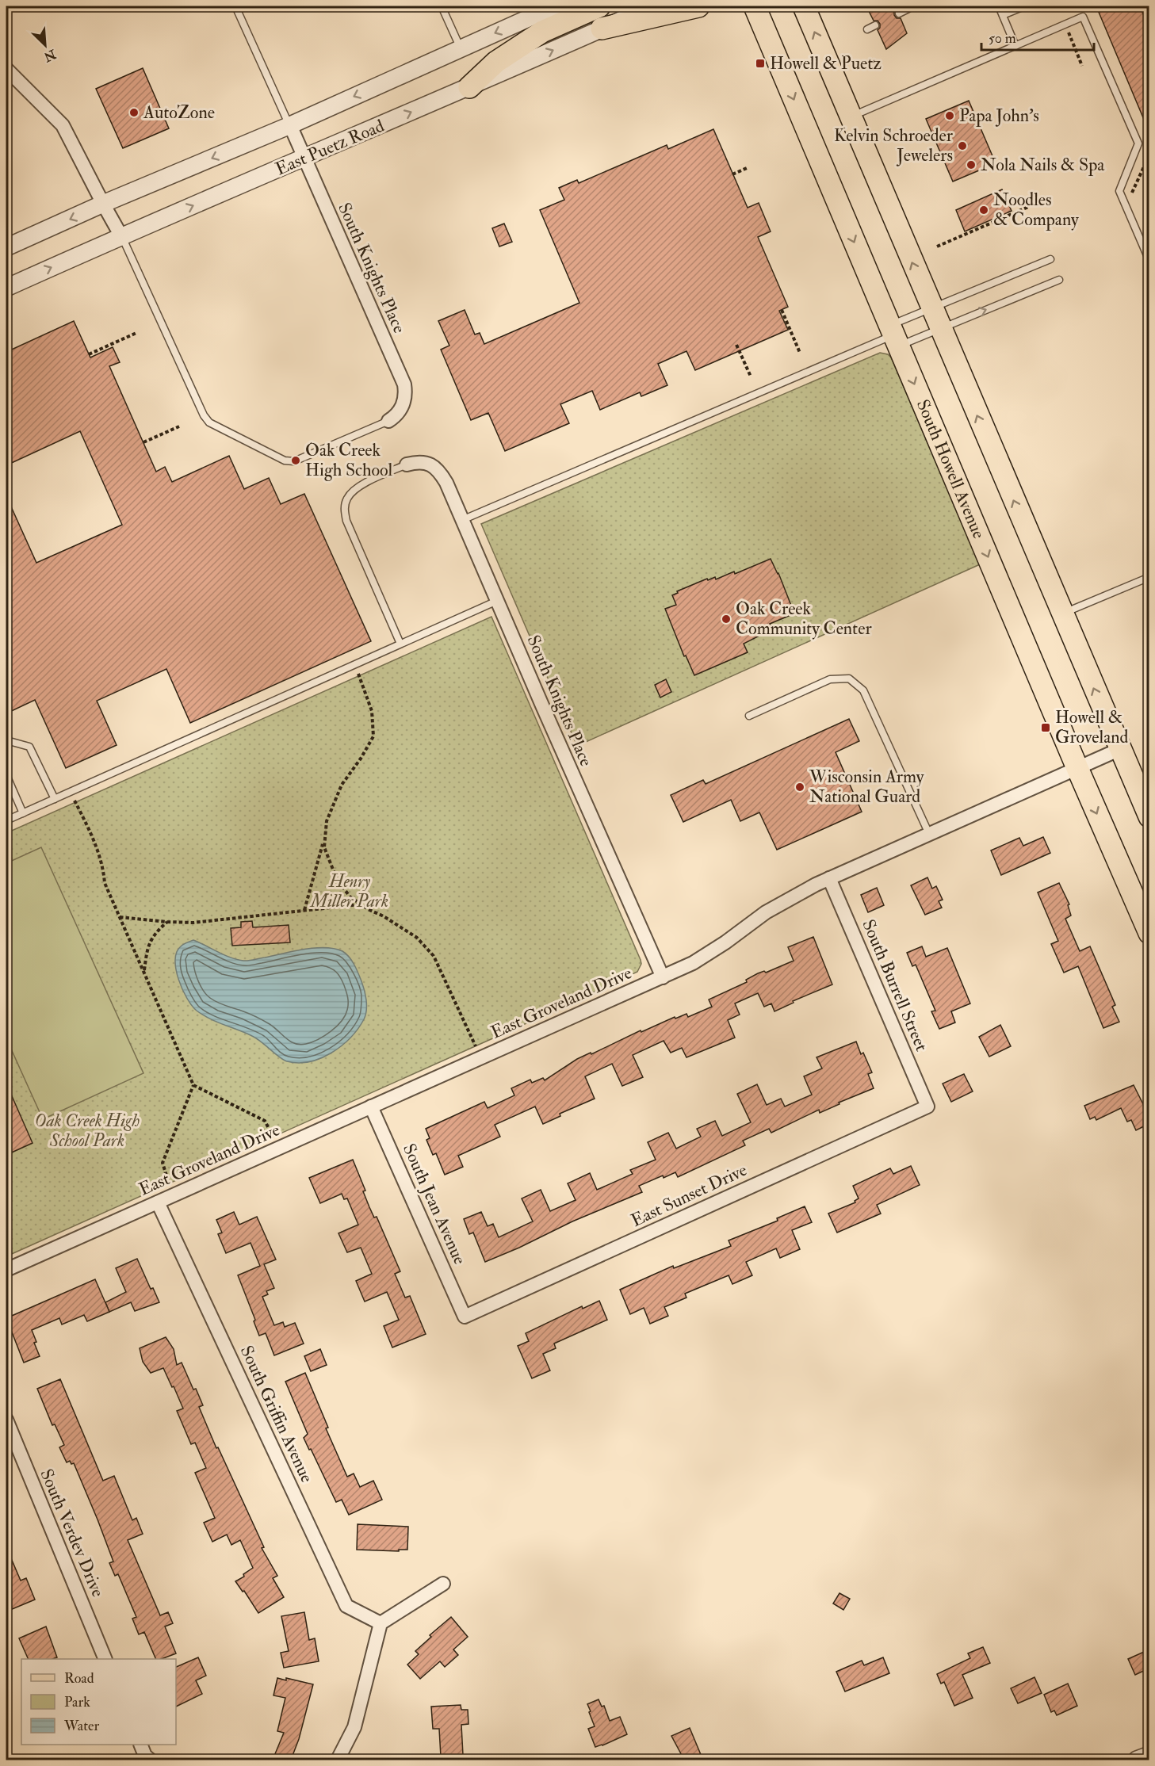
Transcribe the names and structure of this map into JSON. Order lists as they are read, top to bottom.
{
  "streets": {
    "main road": ["South Howell Avenue"],
    "street": [
      "East Puetz Road",
      "South Knights Place",
      "South Burrell Street",
      "East Groveland Drive",
      "East Sunset Drive",
      "South Jean Avenue",
      "South Griffin Avenue",
      "South Verdev Drive"
    ]
  },
  "crossings": [
    ["East Puetz Road", "South Knights Place"],
    ["South Knights Place", "East Groveland Drive"],
    ["South Howell Avenue", "East Groveland Drive"],
    ["South Burrell Street", "East Groveland Drive"],
    ["South Burrell Street", "East Sunset Drive"],
    ["East Groveland Drive", "South Jean Avenue"],
    ["East Groveland Drive", "South Griffin Avenue"],
    ["East Sunset Drive", "South Jean Avenue"]
  ],
  "parks": ["Henry Miller Park", "Oak Creek High School Park"],
  "places": {
    "transit": ["Howell & Puetz", "Howell & Groveland"],
    "other": [
      "AutoZone",
      "Papa John's",
      "Kelvin Schroeder Jewelers",
      "Nola Nails & Spa",
      "Noodles & Company",
      "Oak Creek High School",
      "Oak Creek Community Center",
      "Wisconsin Army National Guard"
    ]
  },
  "legend": ["Road", "Park", "Water"],
  "scale_bar": "50 m",
  "north": "bottom right"
}
